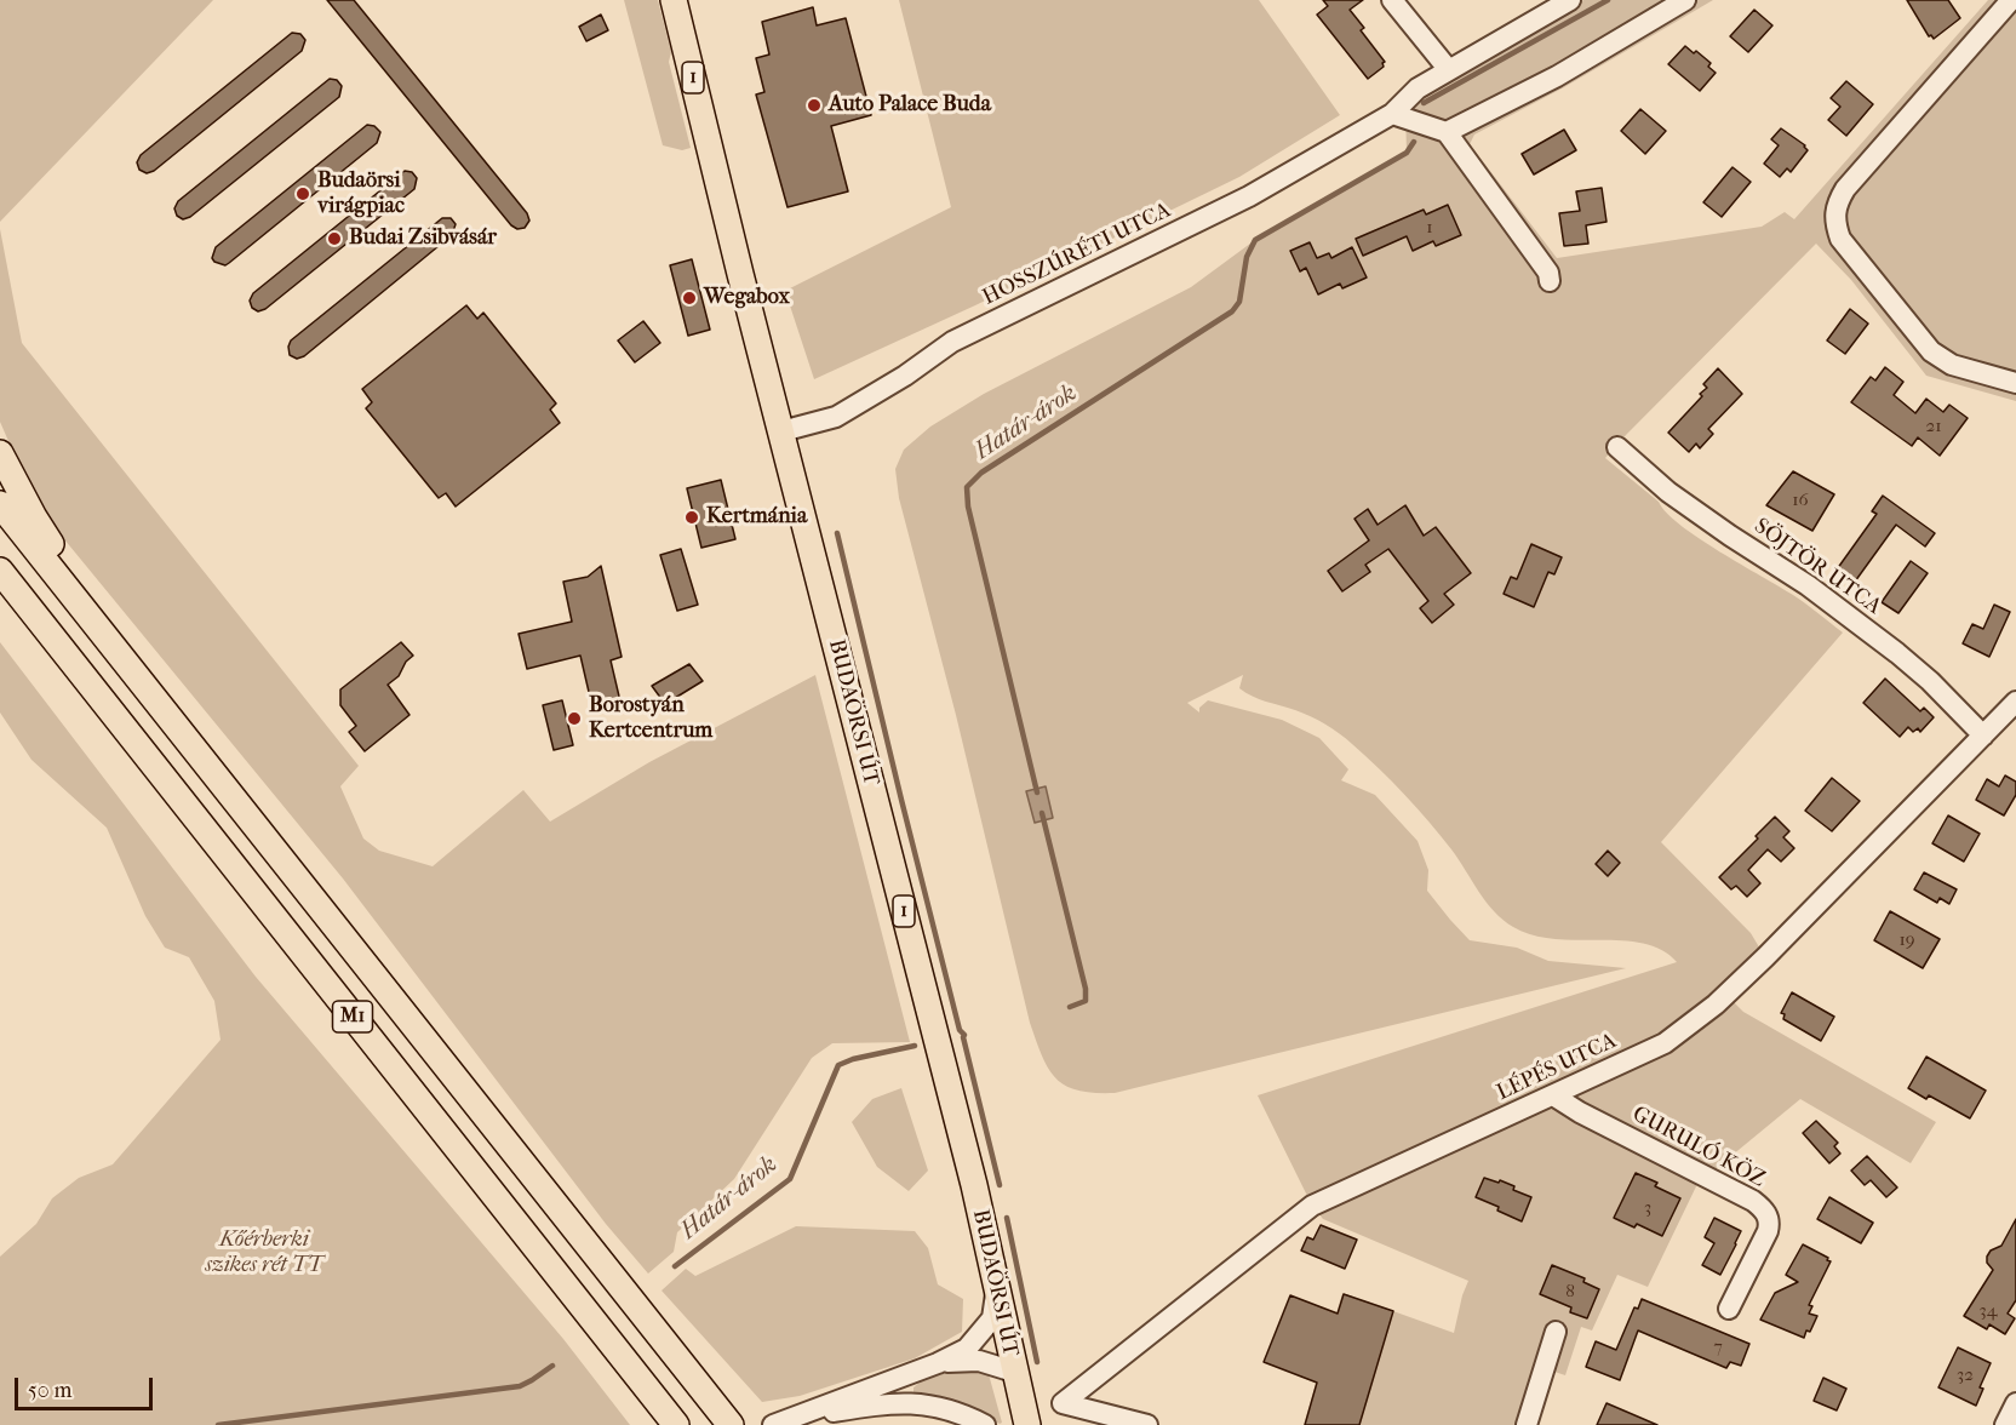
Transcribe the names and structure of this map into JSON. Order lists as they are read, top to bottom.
{
  "streets": {
    "main road": ["1", "BUDAÖRSI ÚT", "M1"],
    "street": [
      "HOSSZÚRÉTI UTCA",
      "SÖJTÖR UTCA",
      "LÉPÉS UTCA",
      "GURULÓ KÖZ"
    ]
  },
  "crossings": [
    ["HOSSZÚRÉTI UTCA", "BUDAÖRSI ÚT"],
    ["SÖJTÖR UTCA", "LÉPÉS UTCA"],
    ["LÉPÉS UTCA", "GURULÓ KÖZ"]
  ],
  "water": ["Határ-árok"],
  "parks": ["Kőérberki szikes rét TT"],
  "places": [
    "Auto Palace Buda",
    "Budaörsi virágpiac",
    "Budai Zsibvásár",
    "Wegabox",
    "Kertmánia",
    "Borostyán Kertcentrum"
  ],
  "house_numbers": [
    "1",
    "21",
    "16",
    "19",
    "3",
    "8",
    "34",
    "7",
    "32"
  ],
  "scale_bar": "50 m"
}
